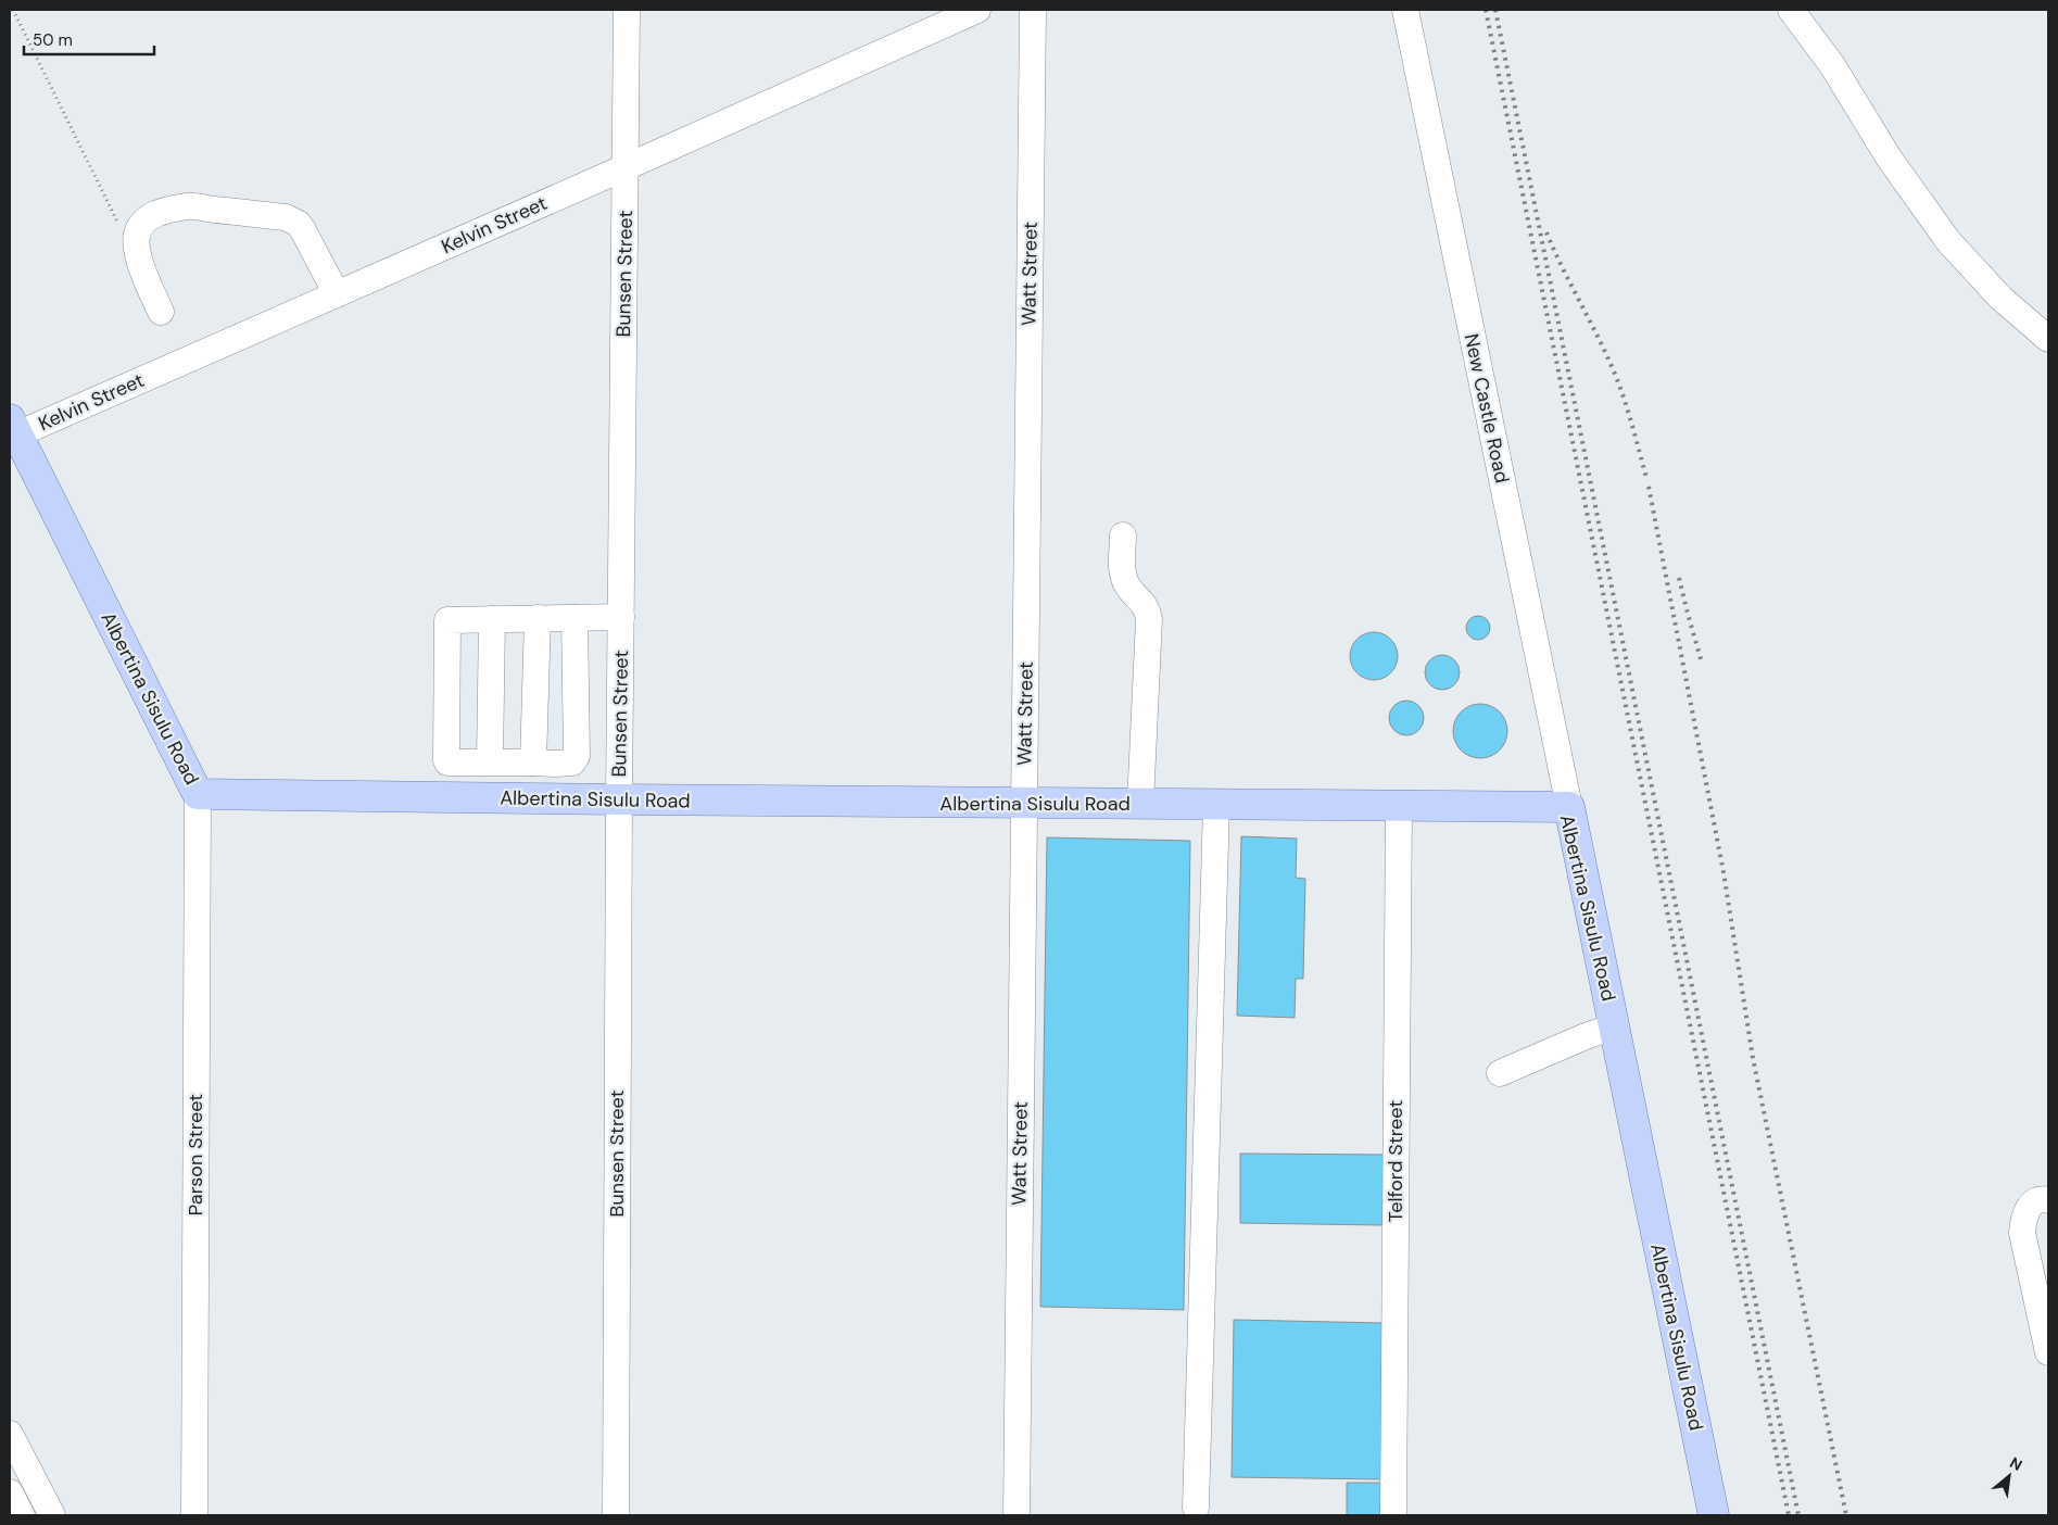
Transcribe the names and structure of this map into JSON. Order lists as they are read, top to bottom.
{
  "streets": {
    "main road": ["Albertina Sisulu Road"],
    "street": [
      "Kelvin Street",
      "Bunsen Street",
      "Watt Street",
      "New Castle Road",
      "Parson Street",
      "Telford Street"
    ]
  },
  "crossings": [
    ["Kelvin Street", "Bunsen Street"],
    ["Kelvin Street", "Albertina Sisulu Road"],
    ["Bunsen Street", "Albertina Sisulu Road"],
    ["Watt Street", "Albertina Sisulu Road"],
    ["New Castle Road", "Albertina Sisulu Road"],
    ["Albertina Sisulu Road", "Parson Street"],
    ["Albertina Sisulu Road", "Telford Street"]
  ],
  "scale_bar": "50 m",
  "north": "top right"
}
